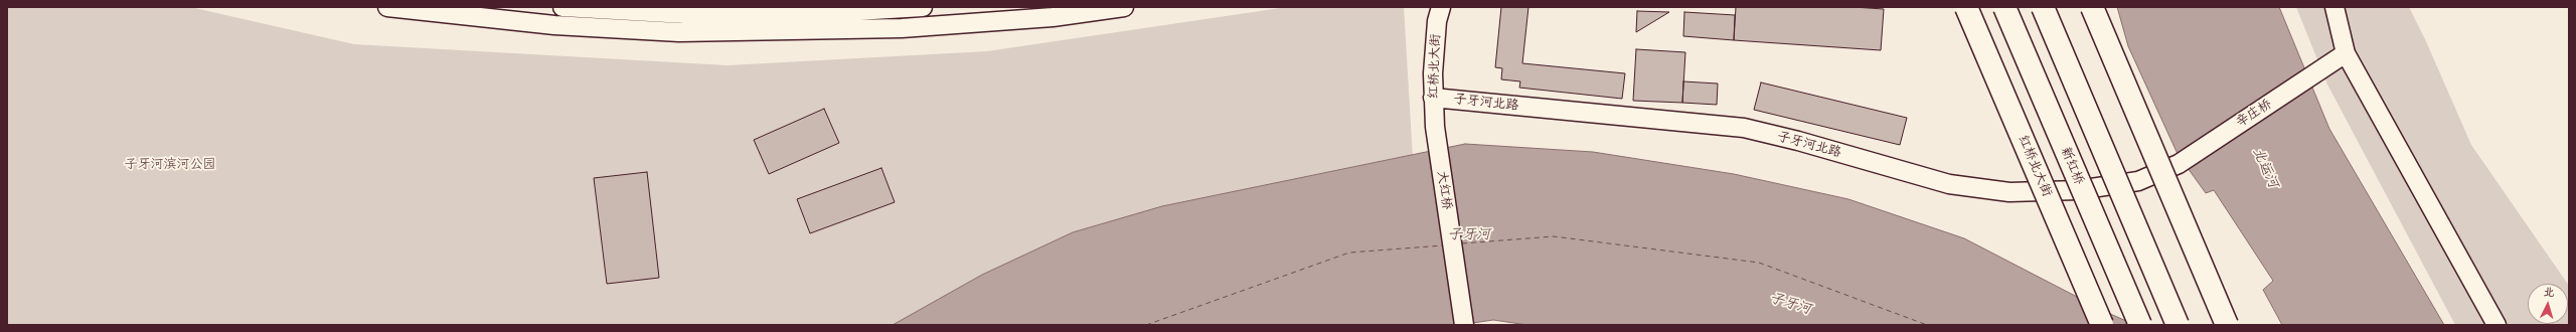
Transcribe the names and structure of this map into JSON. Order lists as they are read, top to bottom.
{
  "streets": {
    "main road": ["红桥北大街", "新红桥"],
    "street": ["子牙河北路", "辛庄桥", "大红桥"]
  },
  "crossings": [
    ["红桥北大街", "子牙河北路"],
    ["红桥北大街", "大红桥"],
    ["子牙河北路", "辛庄桥"]
  ],
  "water": ["北运河", "子牙河"],
  "parks": ["子牙河滨河公园"],
  "north": "top"
}
